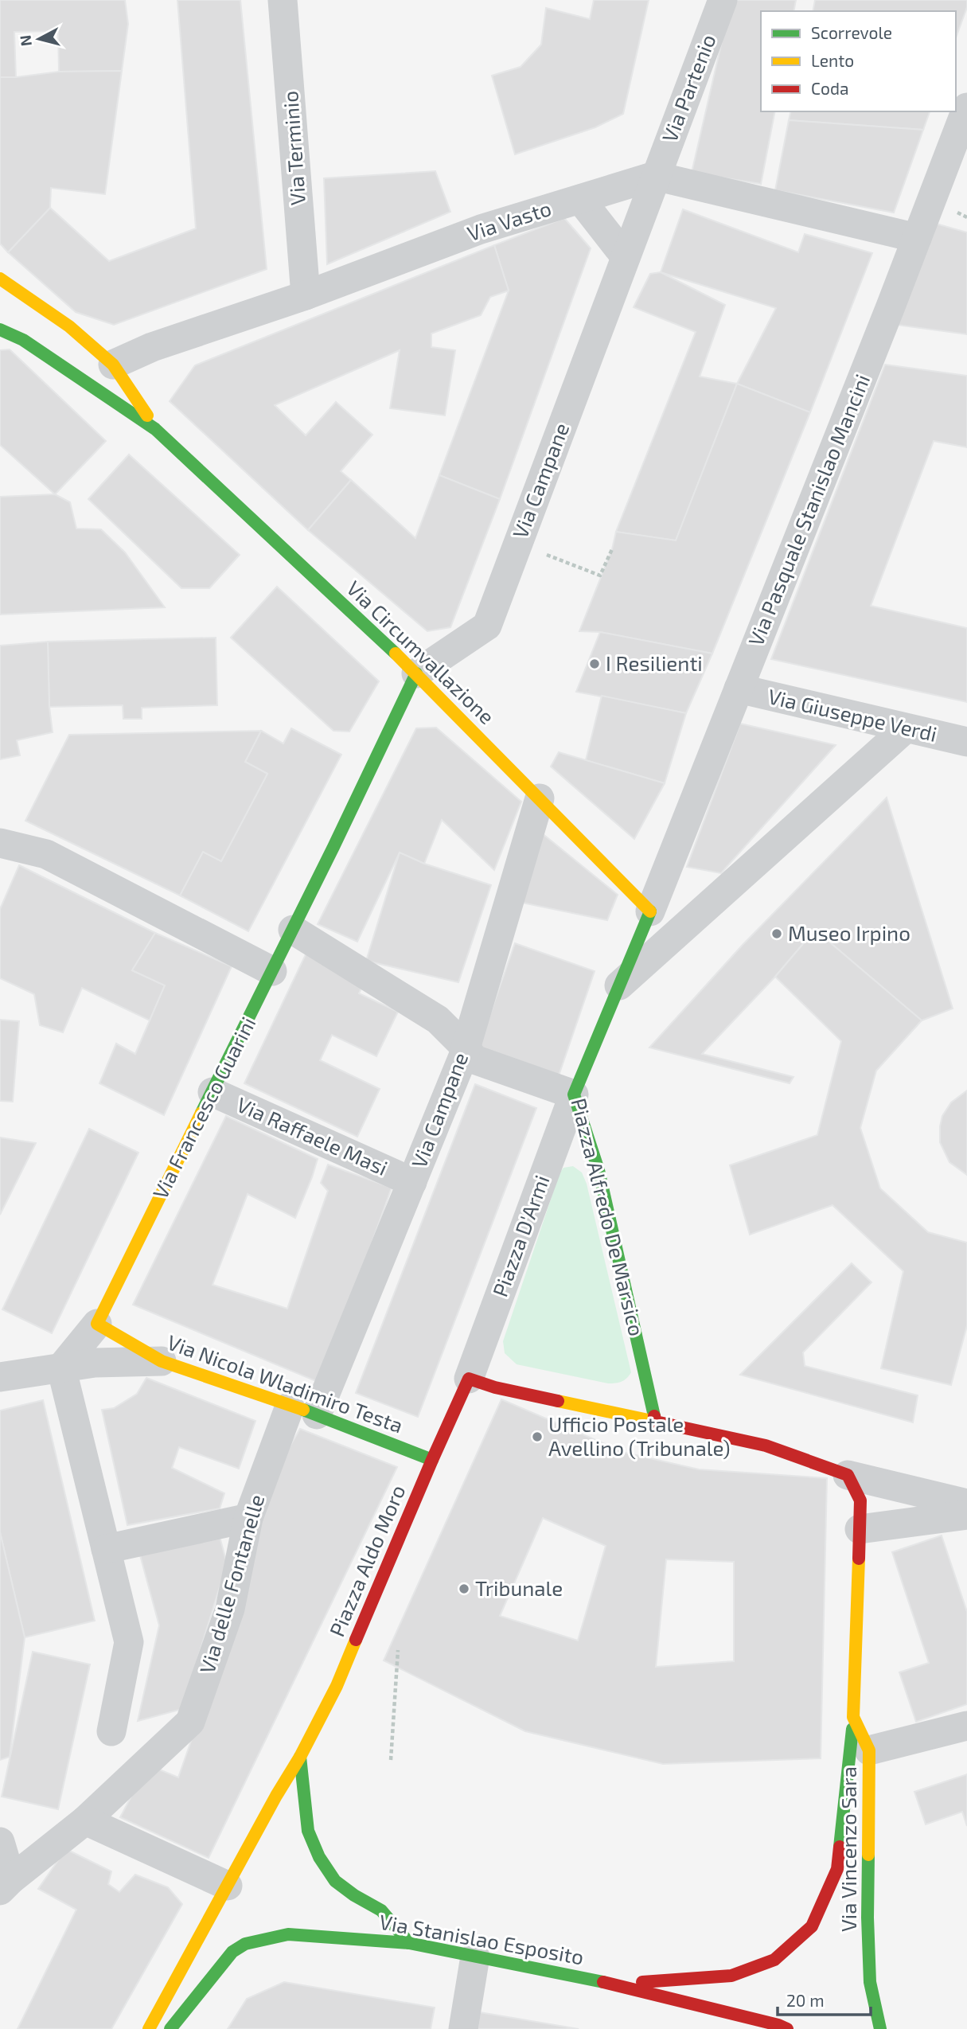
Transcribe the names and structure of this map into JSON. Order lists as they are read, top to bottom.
{
  "streets": {
    "street": [
      "Via Partenio",
      "Via Terminio",
      "Via Vasto",
      "Via Campane",
      "Via Pasquale Stanislao Mancini",
      "Via Circumvallazione",
      "Via Giuseppe Verdi",
      "Via Francesco Guarini",
      "Via Raffaele Masi",
      "Piazza Alfredo De Marsico",
      "Piazza D'Armi",
      "Via Nicola Wladimiro Testa",
      "Piazza Aldo Moro",
      "Via delle Fontanelle",
      "Via Vincenzo Sara",
      "Via Stanislao Esposito"
    ]
  },
  "crossings": [
    ["Via Partenio", "Via Vasto"],
    ["Via Partenio", "Via Campane"],
    ["Via Terminio", "Via Vasto"],
    ["Via Vasto", "Via Campane"],
    ["Via Vasto", "Via Pasquale Stanislao Mancini"],
    ["Via Vasto", "Via Circumvallazione"],
    ["Via Campane", "Via Circumvallazione"],
    ["Via Campane", "Via Francesco Guarini"],
    ["Via Campane", "Via Raffaele Masi"],
    ["Via Campane", "Via Nicola Wladimiro Testa"],
    ["Via Campane", "Via delle Fontanelle"],
    ["Via Pasquale Stanislao Mancini", "Via Circumvallazione"],
    ["Via Pasquale Stanislao Mancini", "Via Giuseppe Verdi"],
    ["Via Pasquale Stanislao Mancini", "Piazza Alfredo De Marsico"],
    ["Via Circumvallazione", "Via Francesco Guarini"],
    ["Via Circumvallazione", "Piazza Alfredo De Marsico"],
    ["Via Giuseppe Verdi", "Piazza Alfredo De Marsico"],
    ["Via Francesco Guarini", "Via Raffaele Masi"],
    ["Via Francesco Guarini", "Via Nicola Wladimiro Testa"],
    ["Piazza Alfredo De Marsico", "Piazza D'Armi"],
    ["Piazza D'Armi", "Piazza Aldo Moro"],
    ["Via Nicola Wladimiro Testa", "Piazza Aldo Moro"],
    ["Via Nicola Wladimiro Testa", "Via delle Fontanelle"]
  ],
  "places": [
    "I Resilienti",
    "Museo Irpino",
    "Ufficio Postale Avellino (Tribunale)",
    "Tribunale"
  ],
  "legend": ["Scorrevole", "Lento", "Coda"],
  "scale_bar": "20 m",
  "north": "left"
}
